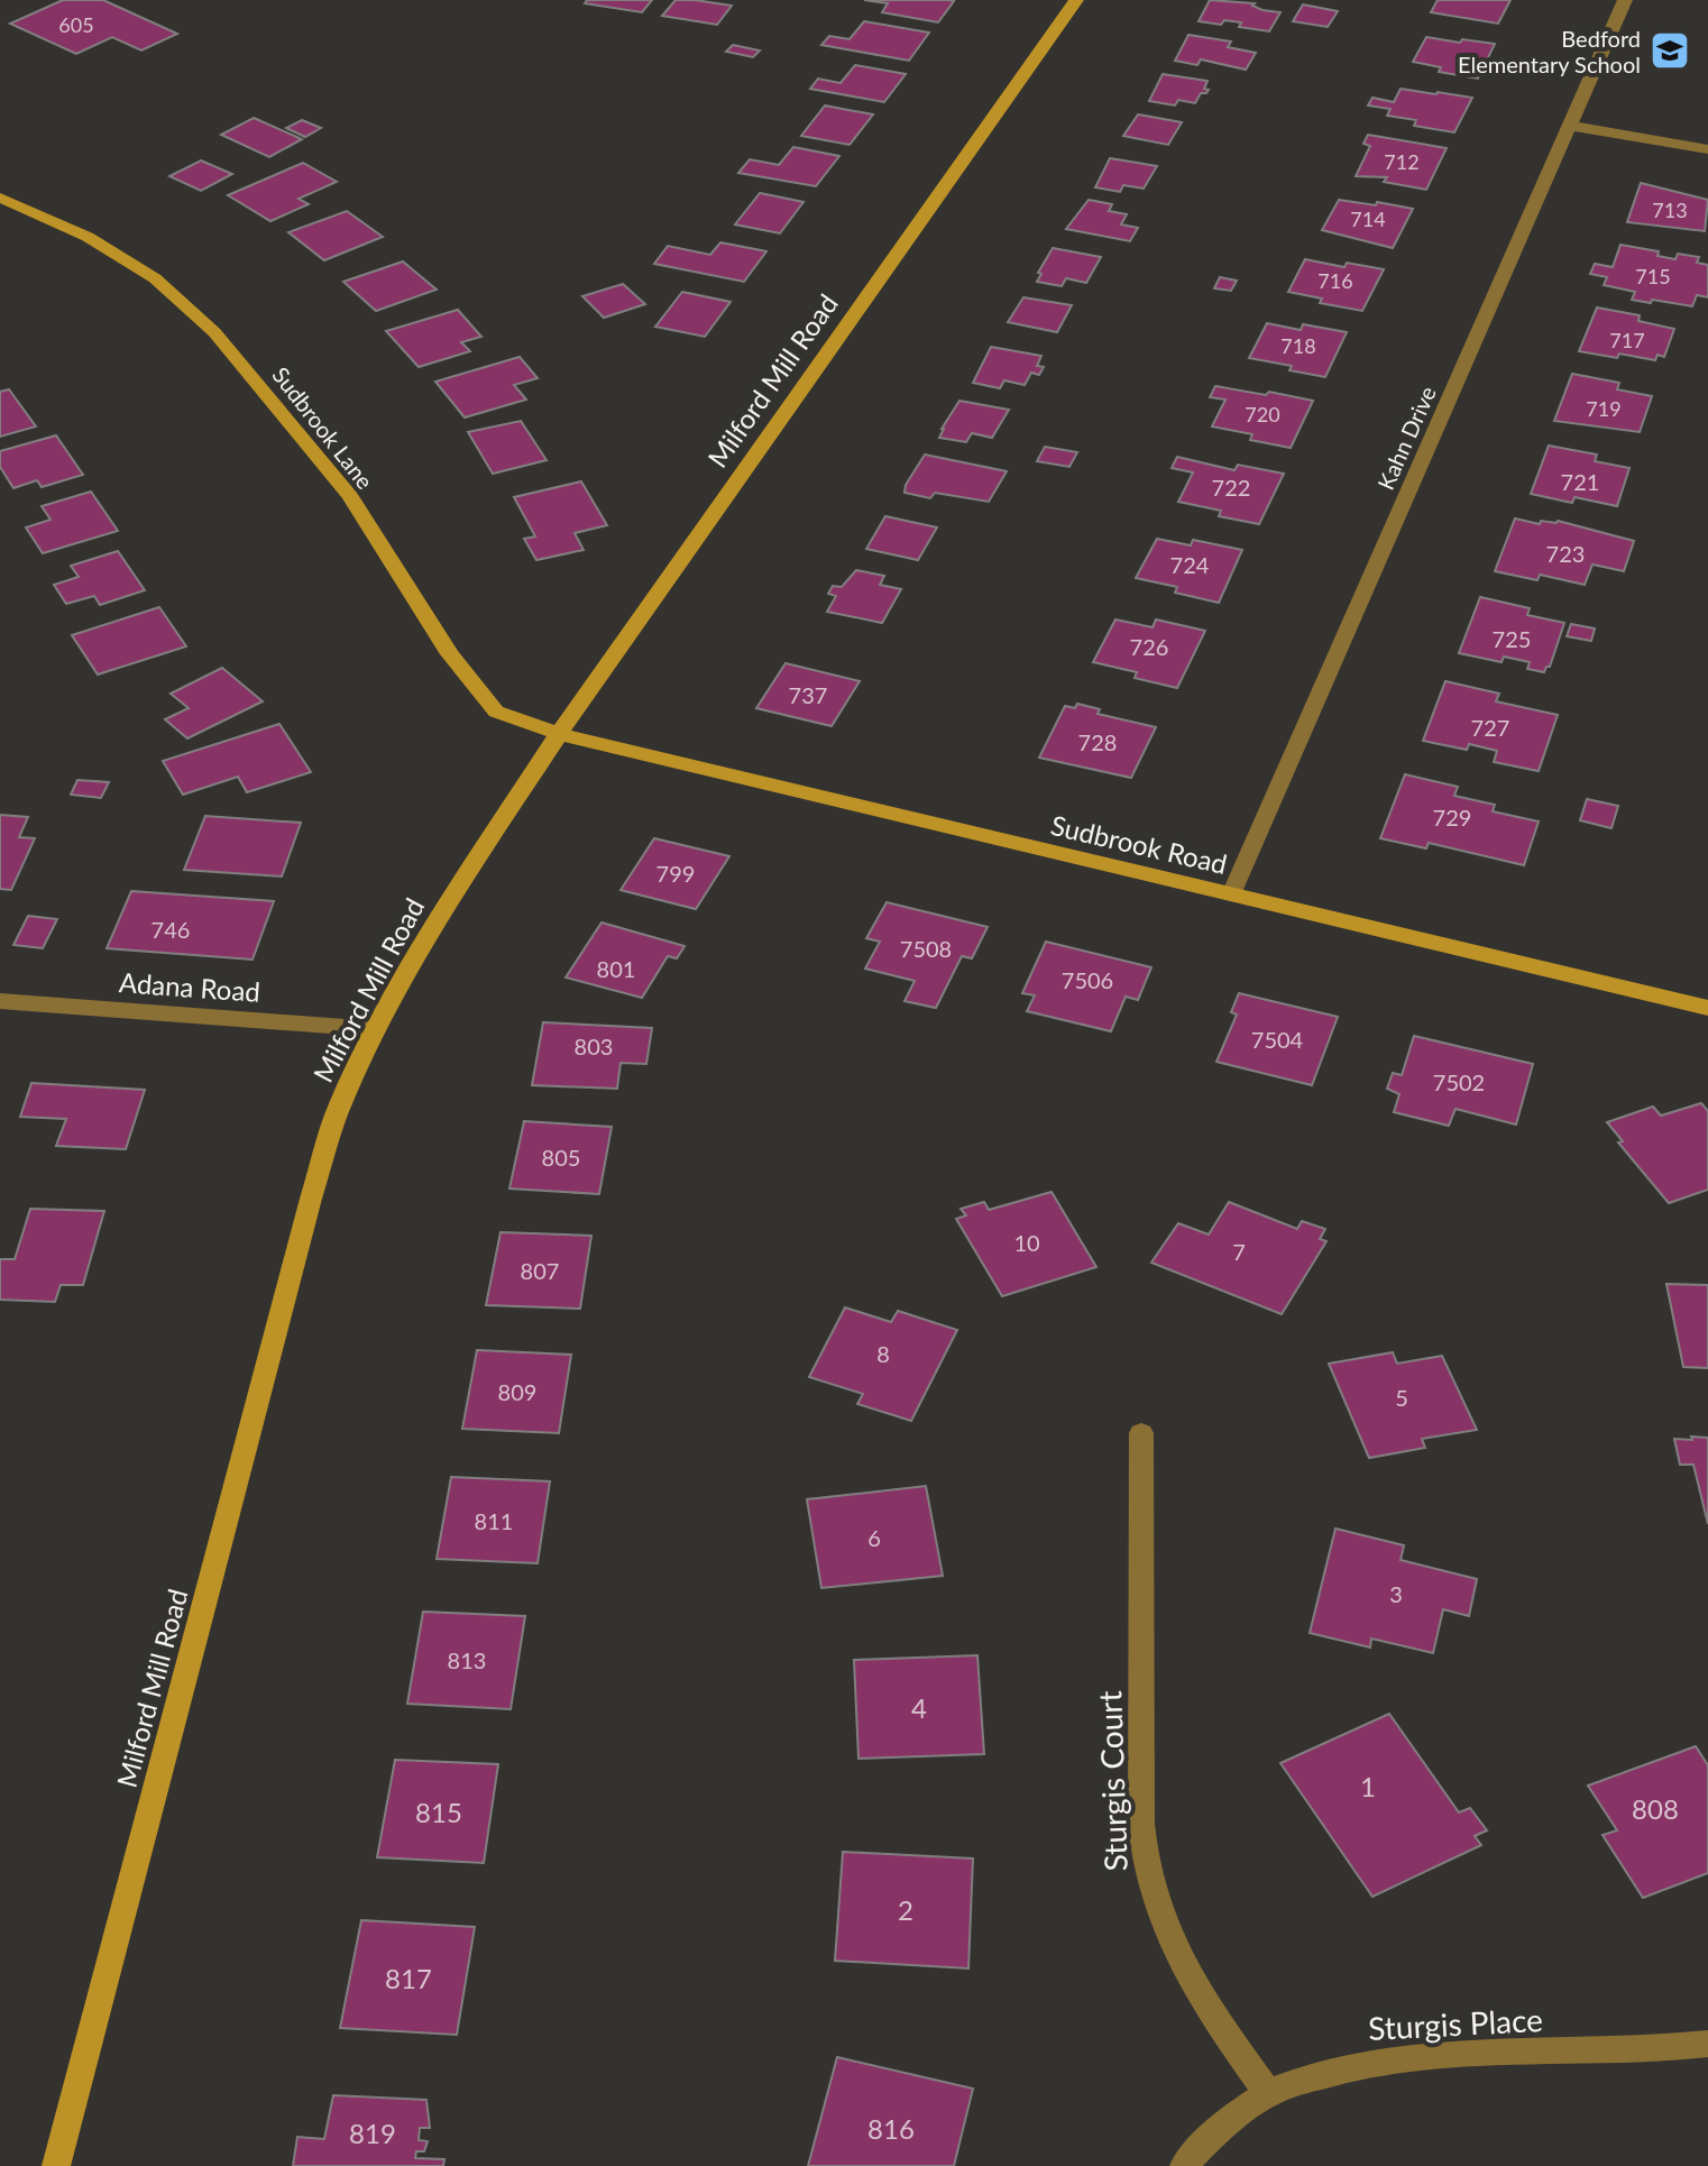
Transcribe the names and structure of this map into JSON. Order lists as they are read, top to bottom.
{
  "streets": {
    "main road": ["Milford Mill Road", "Sudbrook Lane", "Sudbrook Road"],
    "street": [
      "Kahn Drive",
      "Adana Road",
      "Sturgis Court",
      "Sturgis Place"
    ]
  },
  "crossings": [
    ["Milford Mill Road", "Sudbrook Lane"],
    ["Milford Mill Road", "Sudbrook Road"],
    ["Milford Mill Road", "Adana Road"],
    ["Sudbrook Lane", "Sudbrook Road"],
    ["Kahn Drive", "Sudbrook Road"],
    ["Sturgis Court", "Sturgis Place"]
  ],
  "places": {
    "school or university": ["Bedford Elementary School"]
  },
  "house_numbers": [
    "605",
    "712",
    "713",
    "714",
    "715",
    "716",
    "717",
    "718",
    "719",
    "720",
    "721",
    "722",
    "723",
    "724",
    "725",
    "726",
    "737",
    "727",
    "728",
    "729",
    "799",
    "746",
    "7508",
    "801",
    "7506",
    "7504",
    "803",
    "7502",
    "805",
    "10",
    "7",
    "807",
    "8",
    "809",
    "5",
    "811",
    "6",
    "3",
    "813",
    "4",
    "1",
    "808",
    "815",
    "2",
    "817",
    "816",
    "819"
  ]
}
